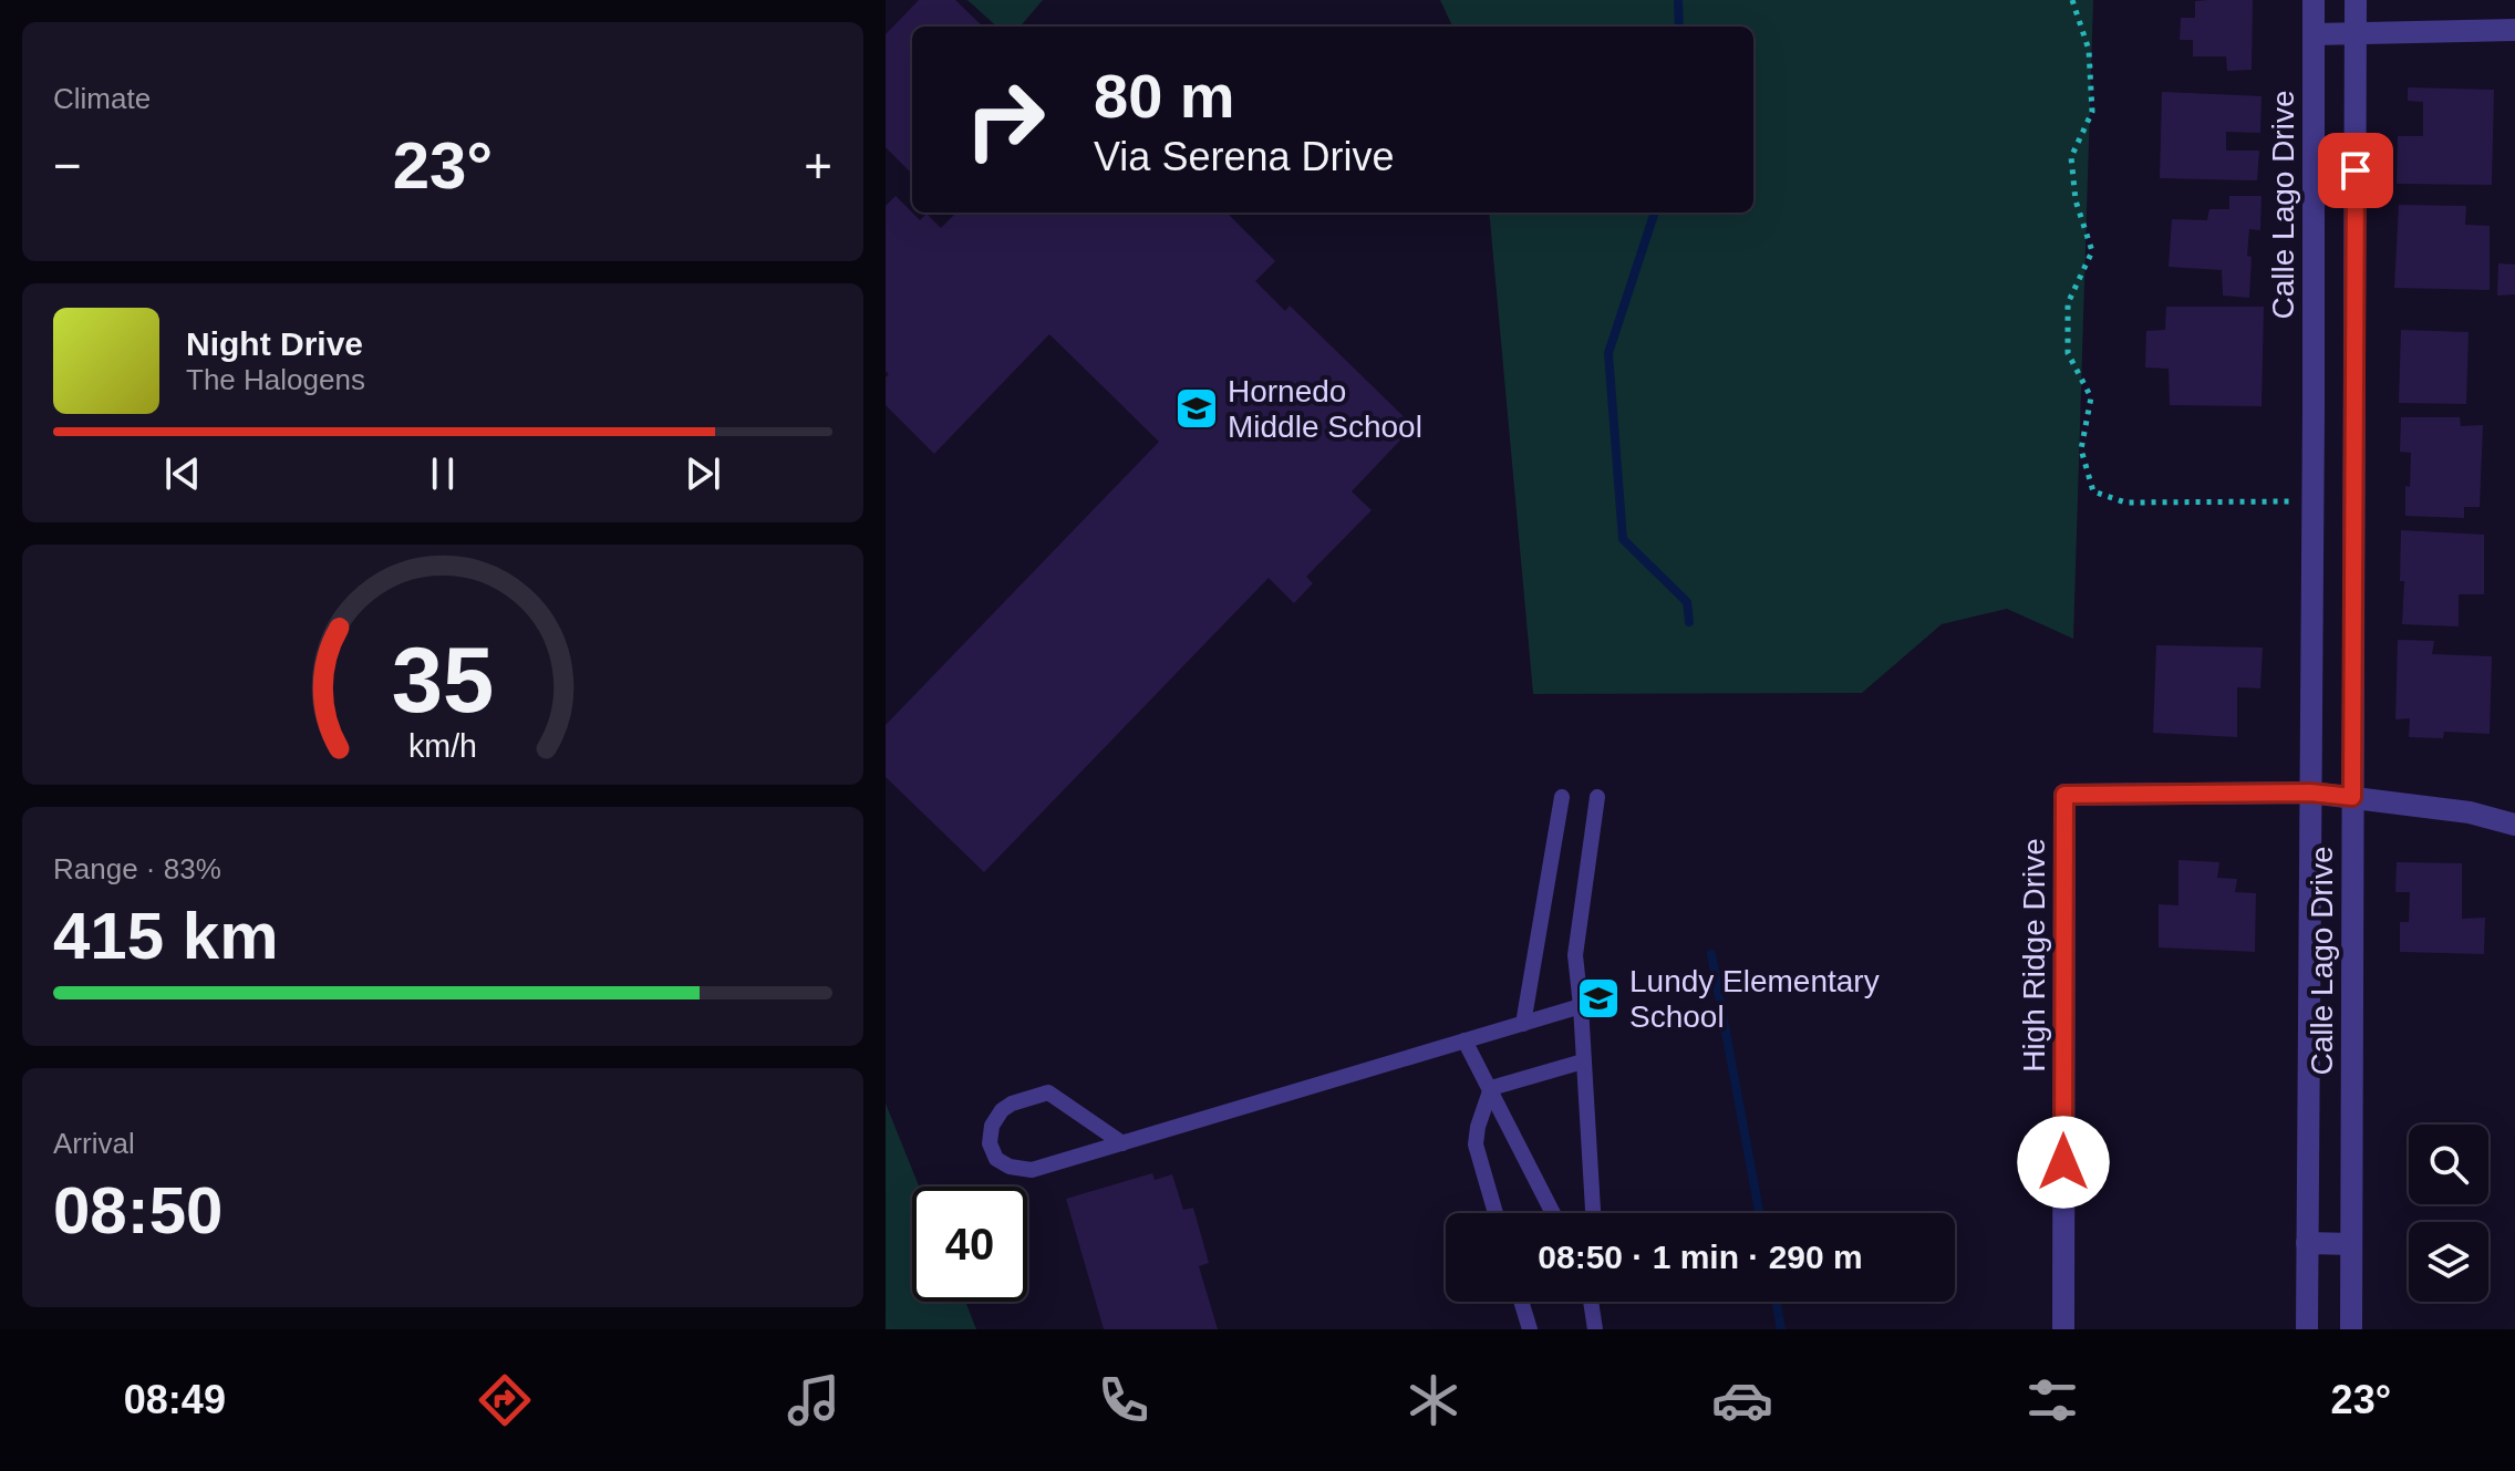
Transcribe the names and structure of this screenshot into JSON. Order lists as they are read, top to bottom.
{
  "streets": {
    "street": ["Calle Lago Drive", "High Ridge Drive"]
  },
  "crossings": [
    ["Calle Lago Drive", "High Ridge Drive"]
  ],
  "places": {
    "school or university": ["Hornedo Middle School", "Lundy Elementary School"]
  },
  "page": {
    "tile": [
      "Climate",
      ["Range · 83%", "415 km"],
      ["Arrival", "08:50"]
    ],
    "turn": ["80 m", "Via Serena Drive"],
    "heat": ["−", "23°", "+"],
    "song": ["Night Drive", "The Halogens"],
    "limit": "40",
    "trip": "08:50 · 1 min · 290 m",
    "tabs": ["08:49", "23°"],
    "gauge": ["35", "km/h"]
  }
}
